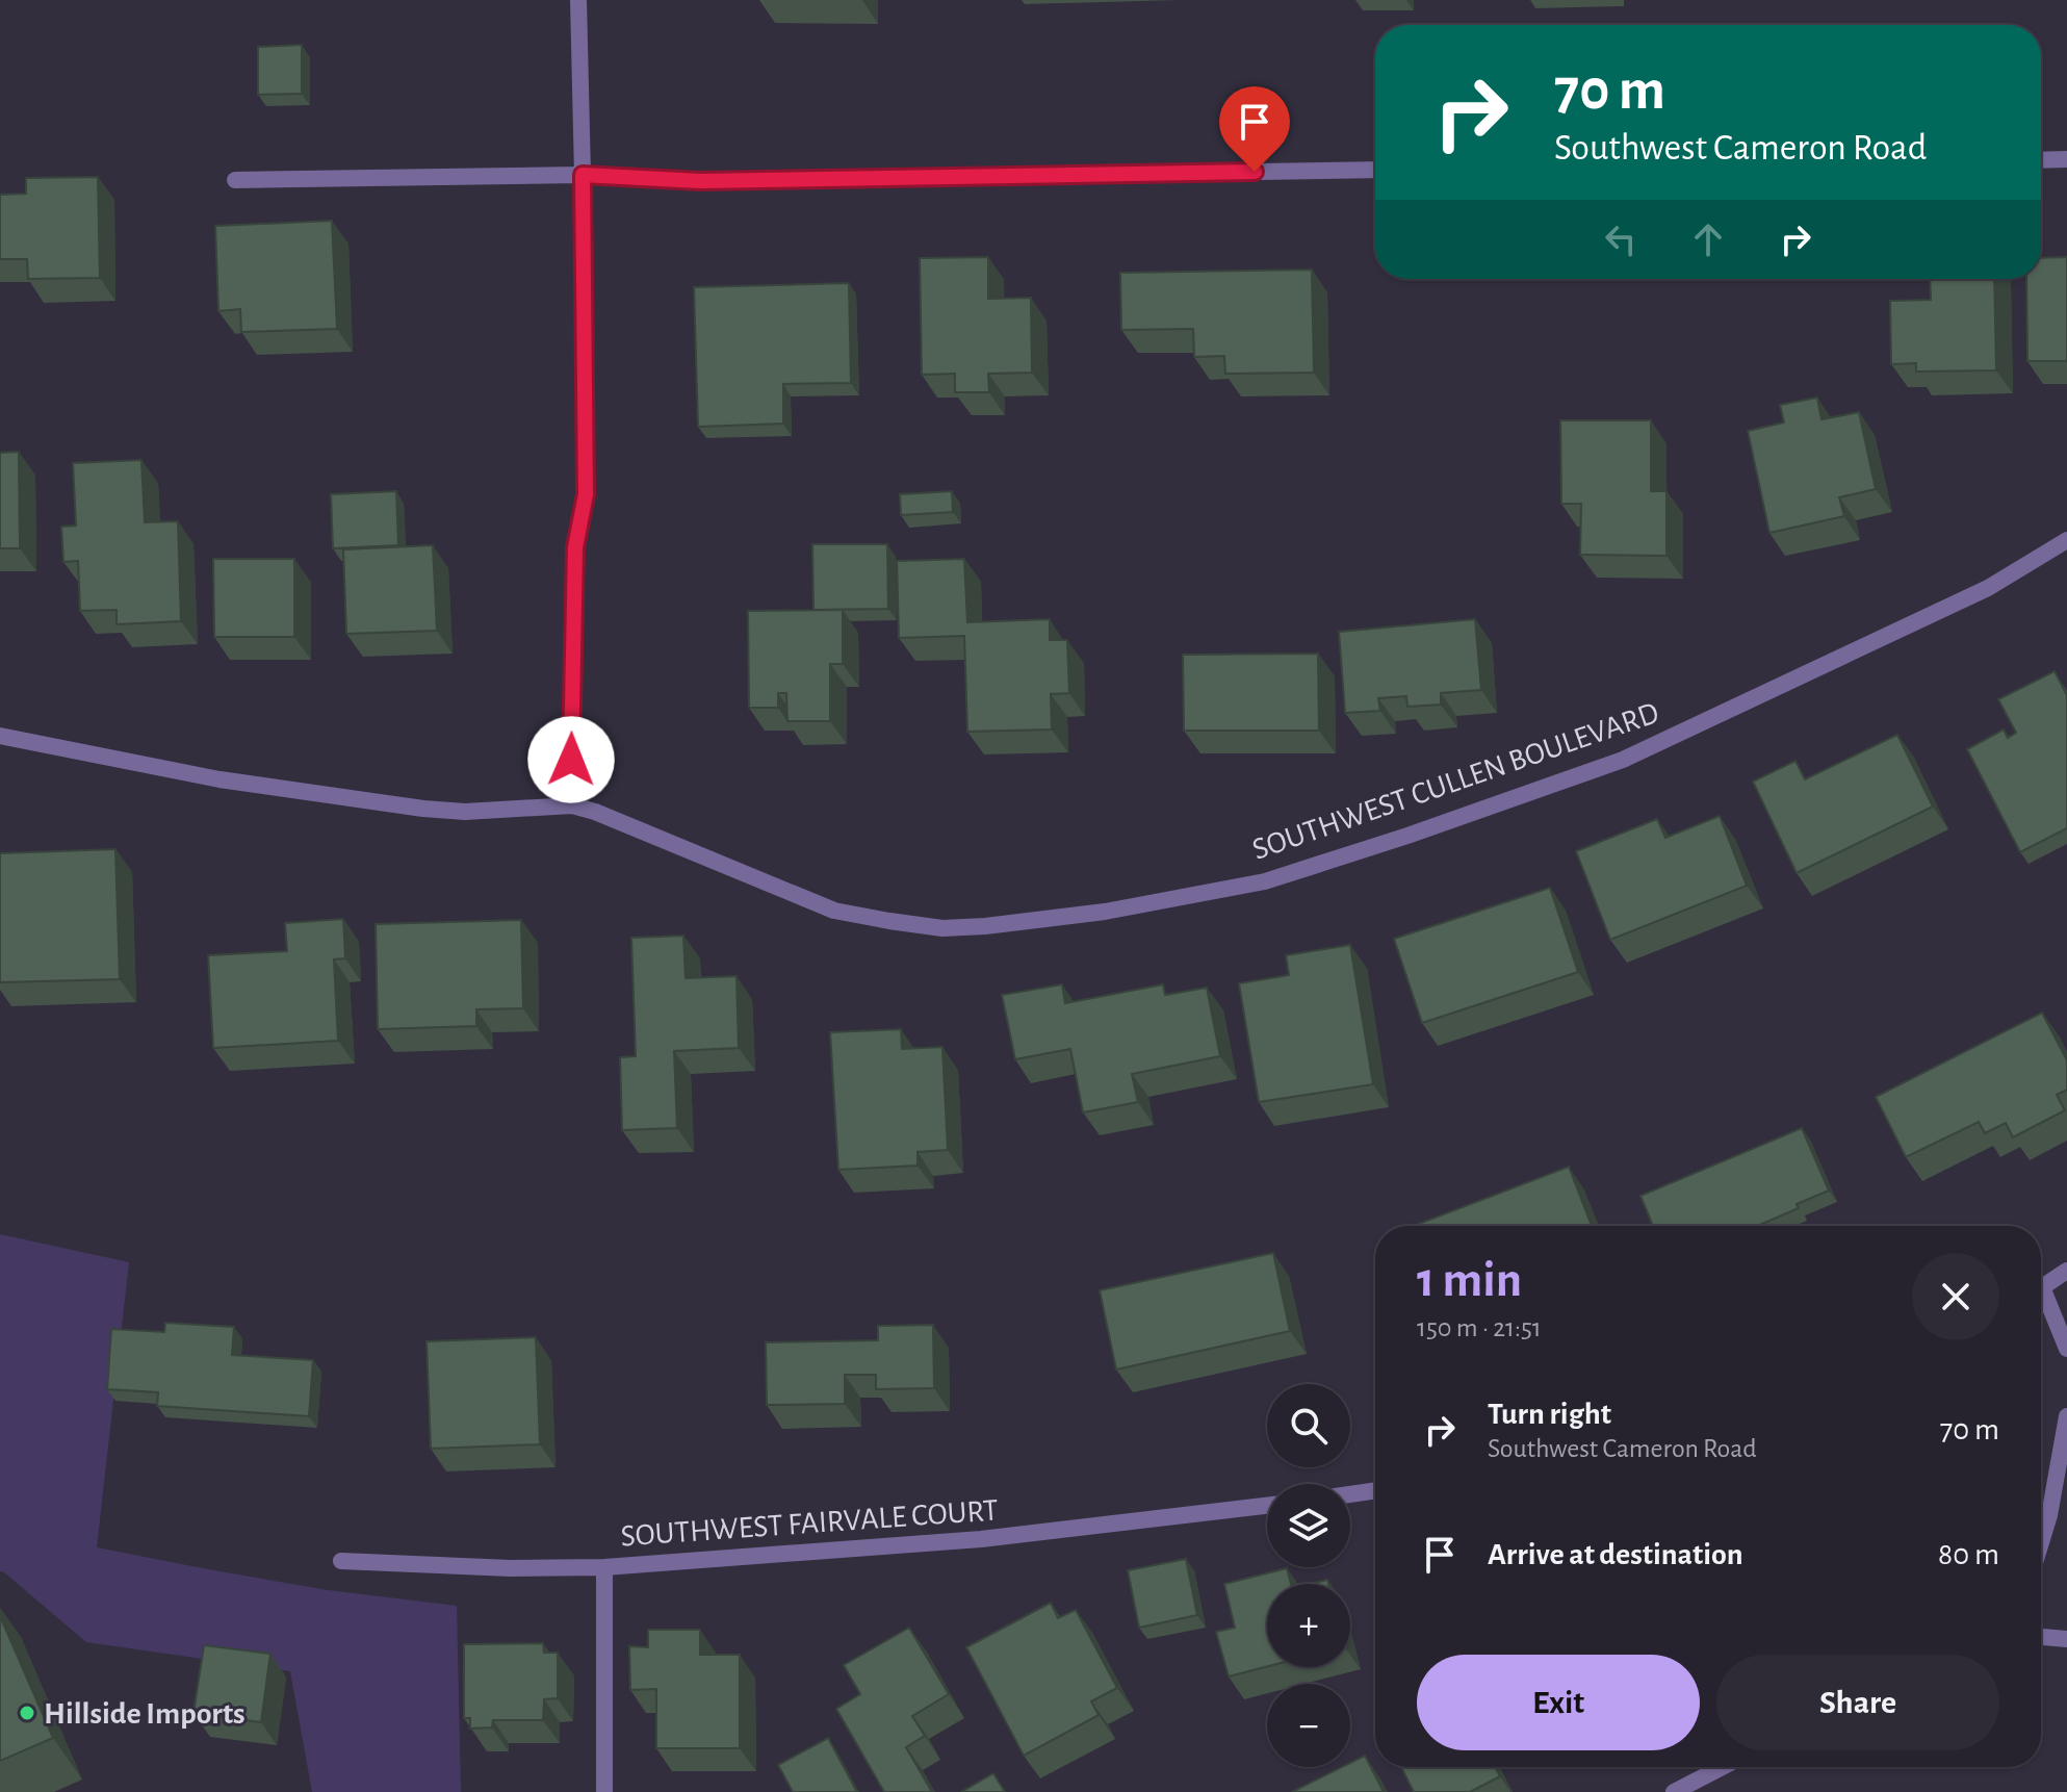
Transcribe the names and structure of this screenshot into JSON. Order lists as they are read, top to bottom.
{
  "streets": {
    "street": ["SOUTHWEST CULLEN BOULEVARD", "SOUTHWEST FAIRVALE COURT"]
  },
  "places": ["Hillside Imports"],
  "page": {
    "turn": ["70 m", "Southwest Cameron Road"],
    "heading": ["1 min", "150 m · 21:51"],
    "list": [
      {
        "name": "Turn right",
        "note": "Southwest Cameron Road",
        "value": "70 m"
      },
      {
        "name": "Arrive at destination",
        "value": "80 m"
      }
    ],
    "map_buttons": ["+", "−"],
    "buttons": ["Exit", "Share"]
  }
}
